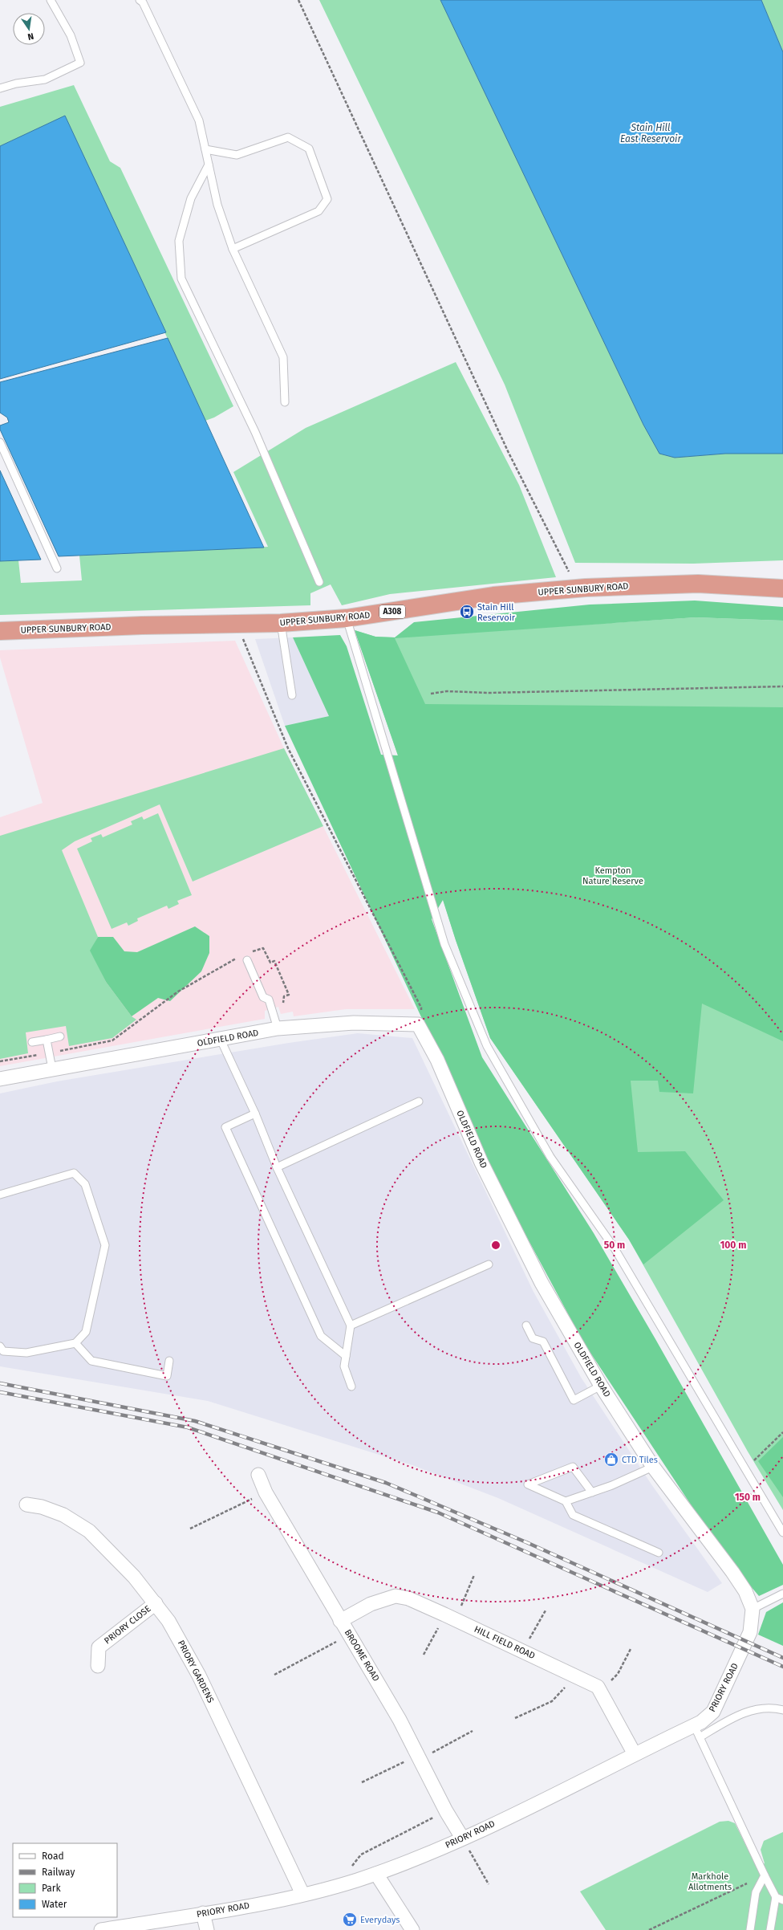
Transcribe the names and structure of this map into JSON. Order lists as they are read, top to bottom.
{
  "streets": {
    "highway": ["UPPER SUNBURY ROAD", "A308"],
    "street": [
      "OLDFIELD ROAD",
      "PRIORY CLOSE",
      "HILL FIELD ROAD",
      "BROOME ROAD",
      "PRIORY GARDENS",
      "PRIORY ROAD"
    ]
  },
  "crossings": [
    ["OLDFIELD ROAD", "PRIORY ROAD"],
    ["PRIORY CLOSE", "PRIORY GARDENS"],
    ["HILL FIELD ROAD", "BROOME ROAD"],
    ["HILL FIELD ROAD", "PRIORY ROAD"],
    ["BROOME ROAD", "PRIORY ROAD"],
    ["PRIORY GARDENS", "PRIORY ROAD"]
  ],
  "water": ["Stain Hill East Reservoir"],
  "parks": ["Kempton Nature Reserve", "Markhole Allotments"],
  "places": {
    "bus stop": ["Stain Hill Reservoir"],
    "shop": ["CTD Tiles"],
    "supermarket": ["Everydays"]
  },
  "legend": [
    "Road",
    "Railway",
    "Park",
    "Water"
  ],
  "north": "bottom",
  "rings": ["50 m", "100 m", "150 m"]
}
